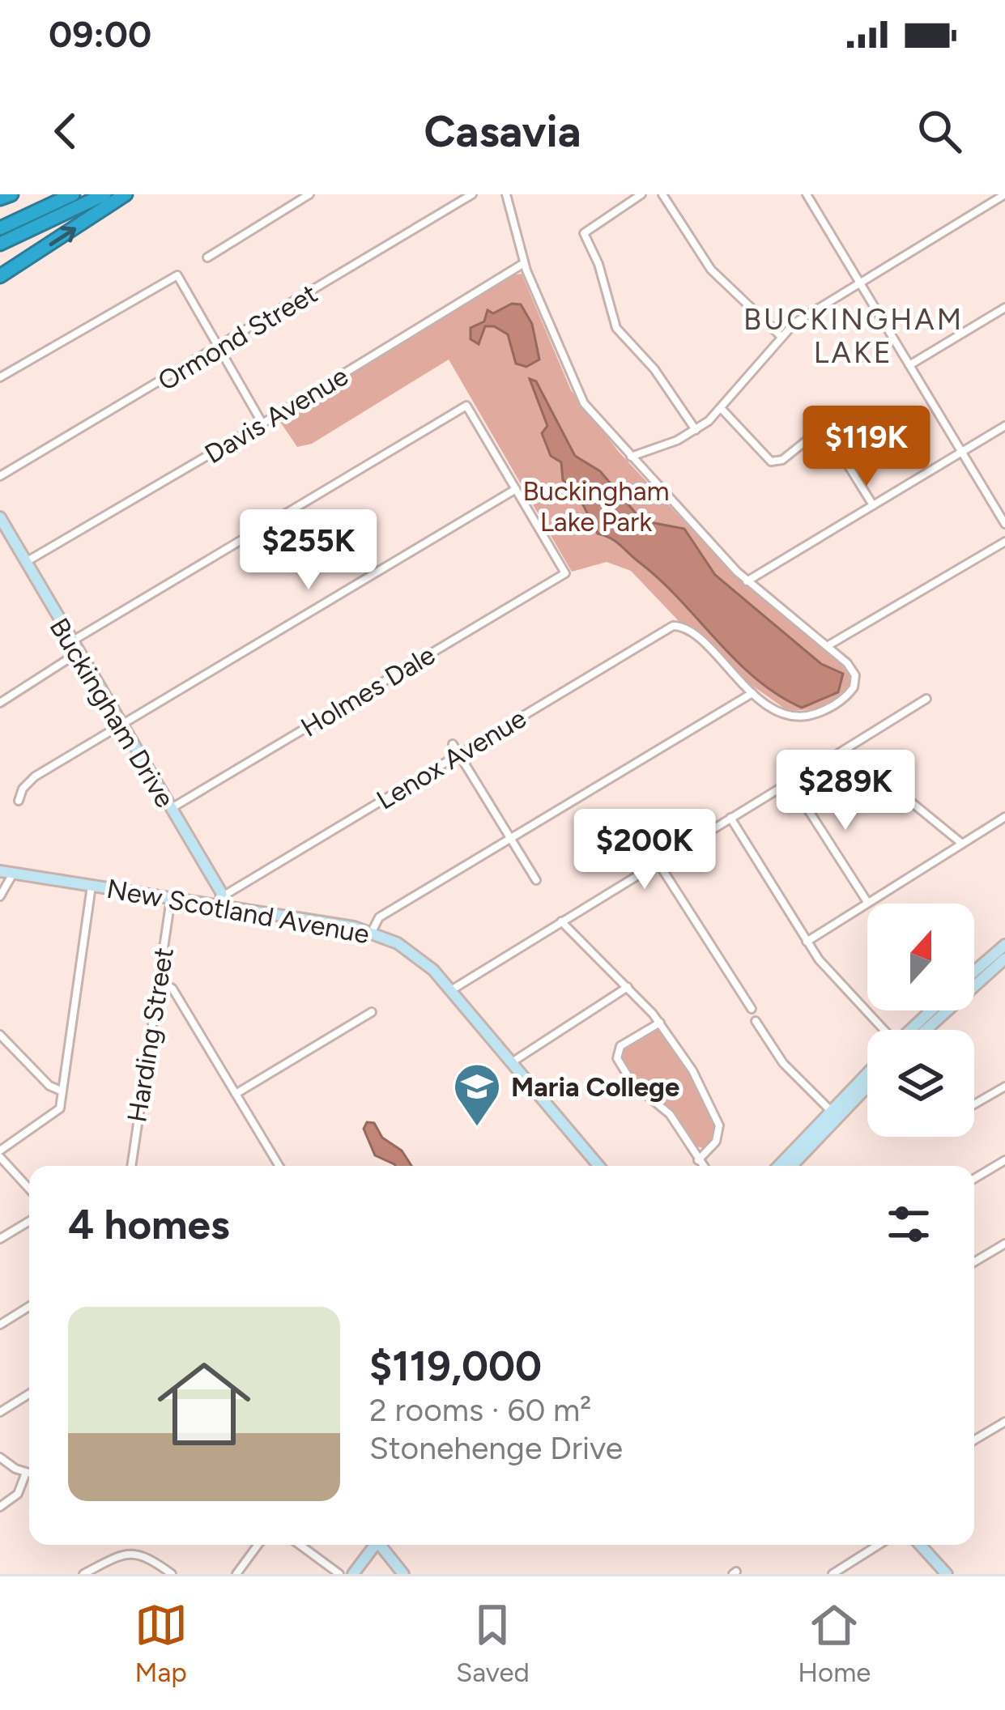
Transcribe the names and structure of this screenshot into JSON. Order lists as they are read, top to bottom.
{
  "streets": {
    "street": [
      "Ormond Street",
      "Davis Avenue",
      "Holmes Dale",
      "Buckingham Drive",
      "Lenox Avenue",
      "New Scotland Avenue",
      "Harding Street"
    ]
  },
  "crossings": [
    ["Davis Avenue", "Buckingham Drive"],
    ["Holmes Dale", "Buckingham Drive"],
    ["Buckingham Drive", "Lenox Avenue"],
    ["Buckingham Drive", "New Scotland Avenue"],
    ["Lenox Avenue", "New Scotland Avenue"],
    ["New Scotland Avenue", "Harding Street"]
  ],
  "districts": ["BUCKINGHAM LAKE"],
  "parks": ["Buckingham Lake Park"],
  "places": {
    "school or university": ["Maria College"]
  },
  "north": "top",
  "page": {
    "status": "09:00",
    "header": "Casavia",
    "price": [
      "$119K",
      "$255K",
      "$289K",
      "$200K"
    ],
    "heading": "4 homes",
    "list": [
      {
        "name": "$119,000",
        "note": "2 rooms · 60 m² · Stonehenge Drive"
      }
    ],
    "tabs": ["Map", "Saved", "Home"]
  }
}
